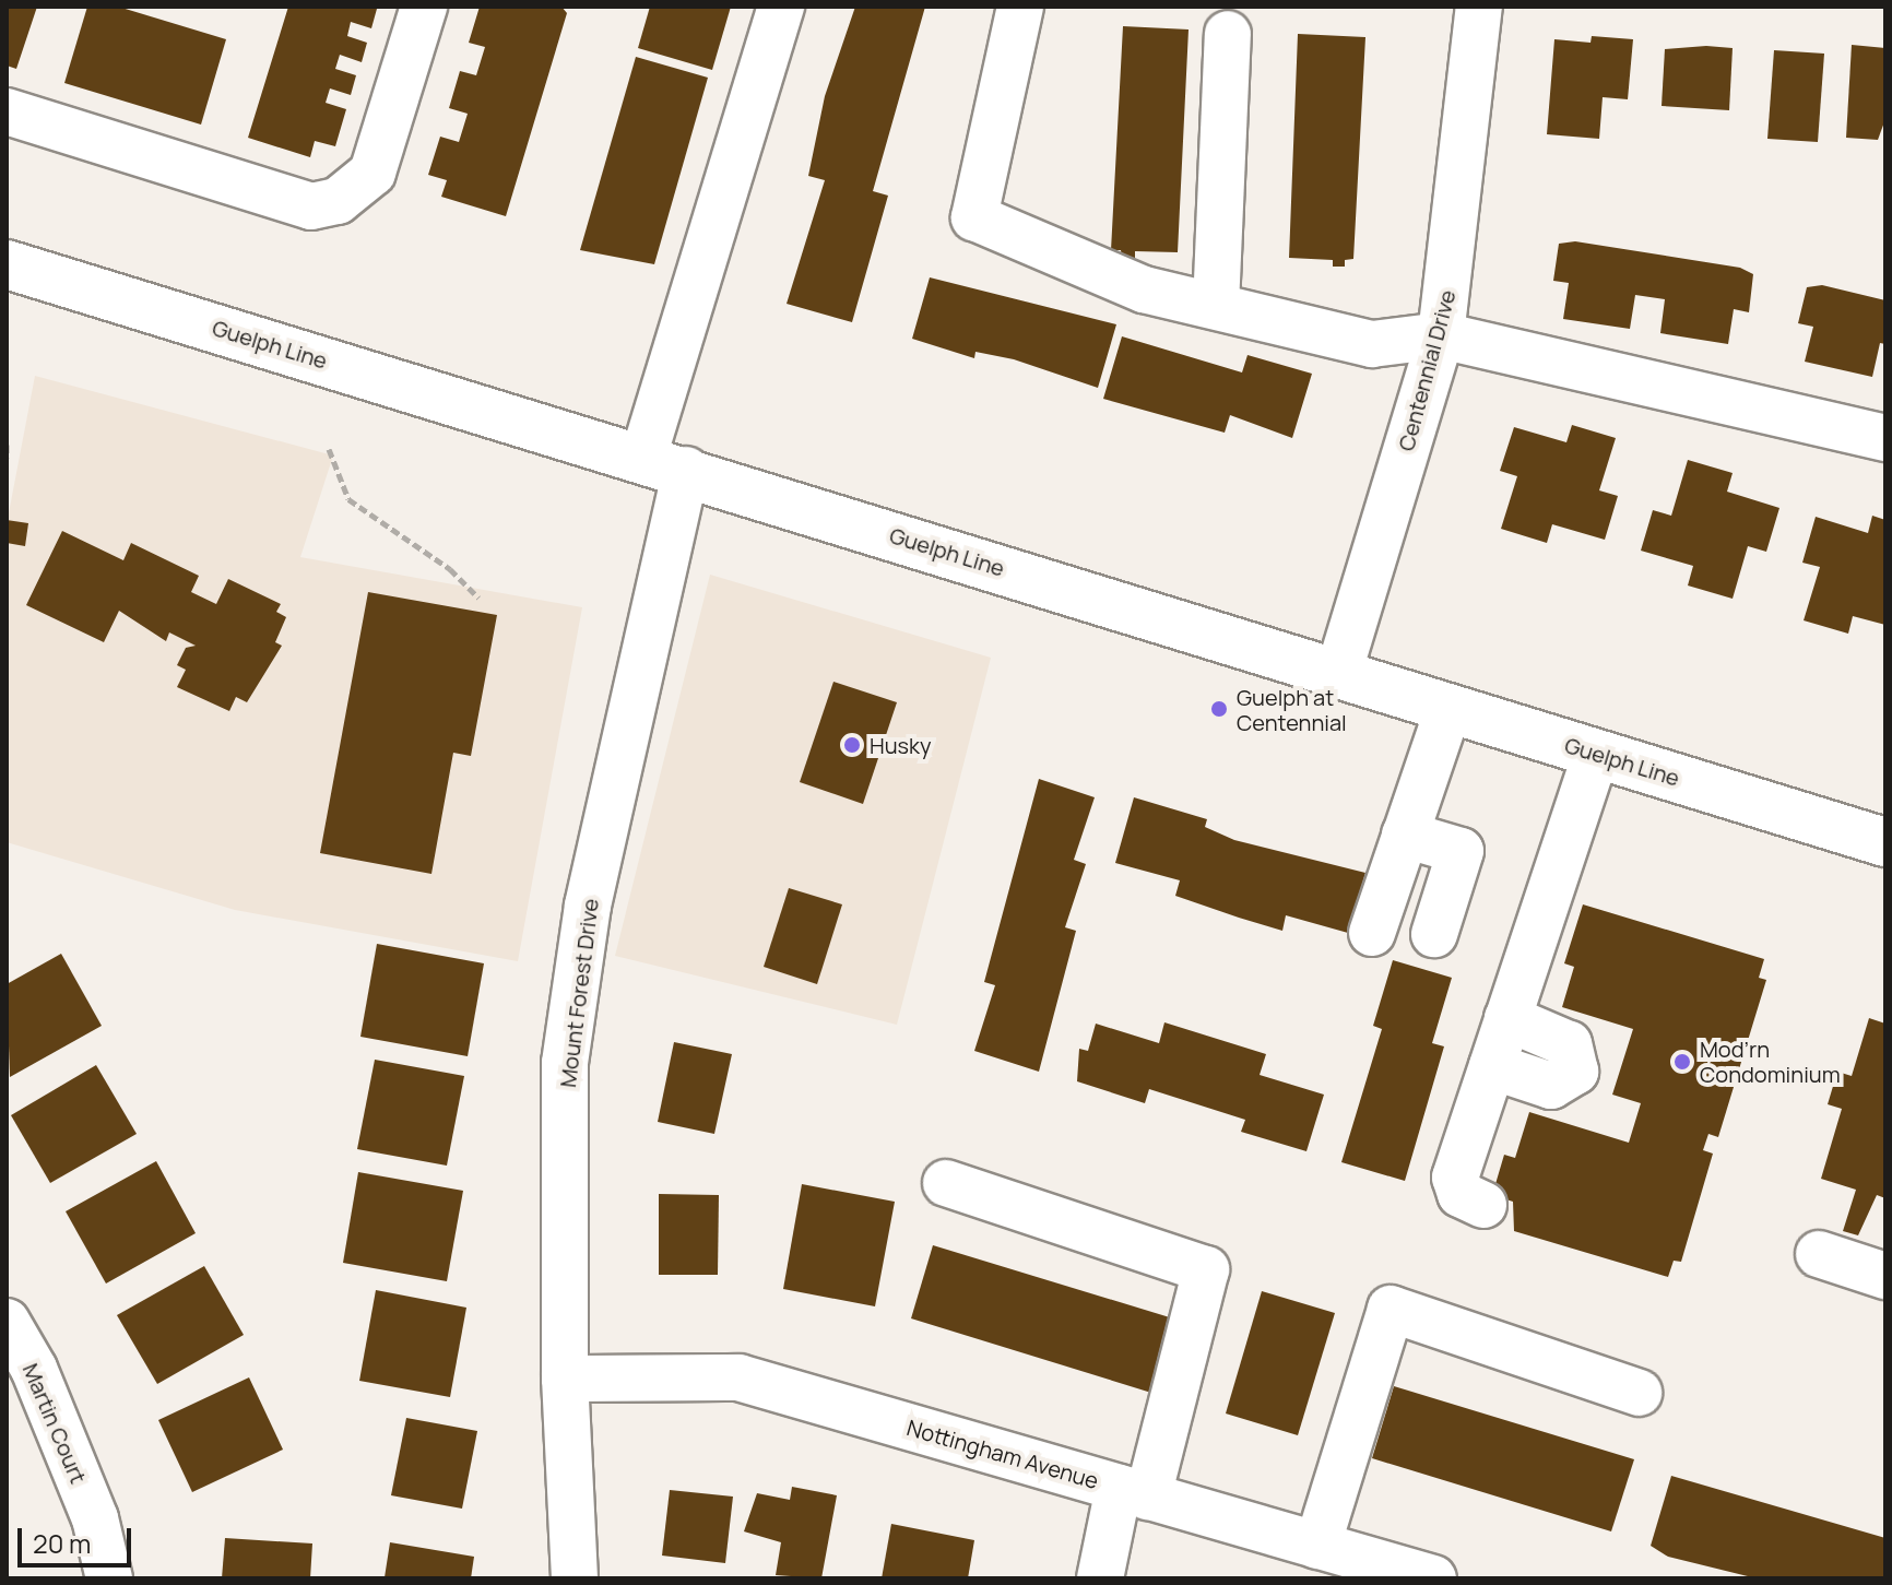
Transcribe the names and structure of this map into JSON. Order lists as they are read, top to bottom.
{
  "streets": {
    "main road": ["Guelph Line"],
    "street": [
      "Centennial Drive",
      "Mount Forest Drive",
      "Martin Court",
      "Nottingham Avenue"
    ]
  },
  "crossings": [
    ["Guelph Line", "Centennial Drive"],
    ["Guelph Line", "Mount Forest Drive"],
    ["Mount Forest Drive", "Nottingham Avenue"]
  ],
  "places": ["Guelph at Centennial", "Husky", "Mod’rn Condominium"],
  "scale_bar": "20 m"
}
